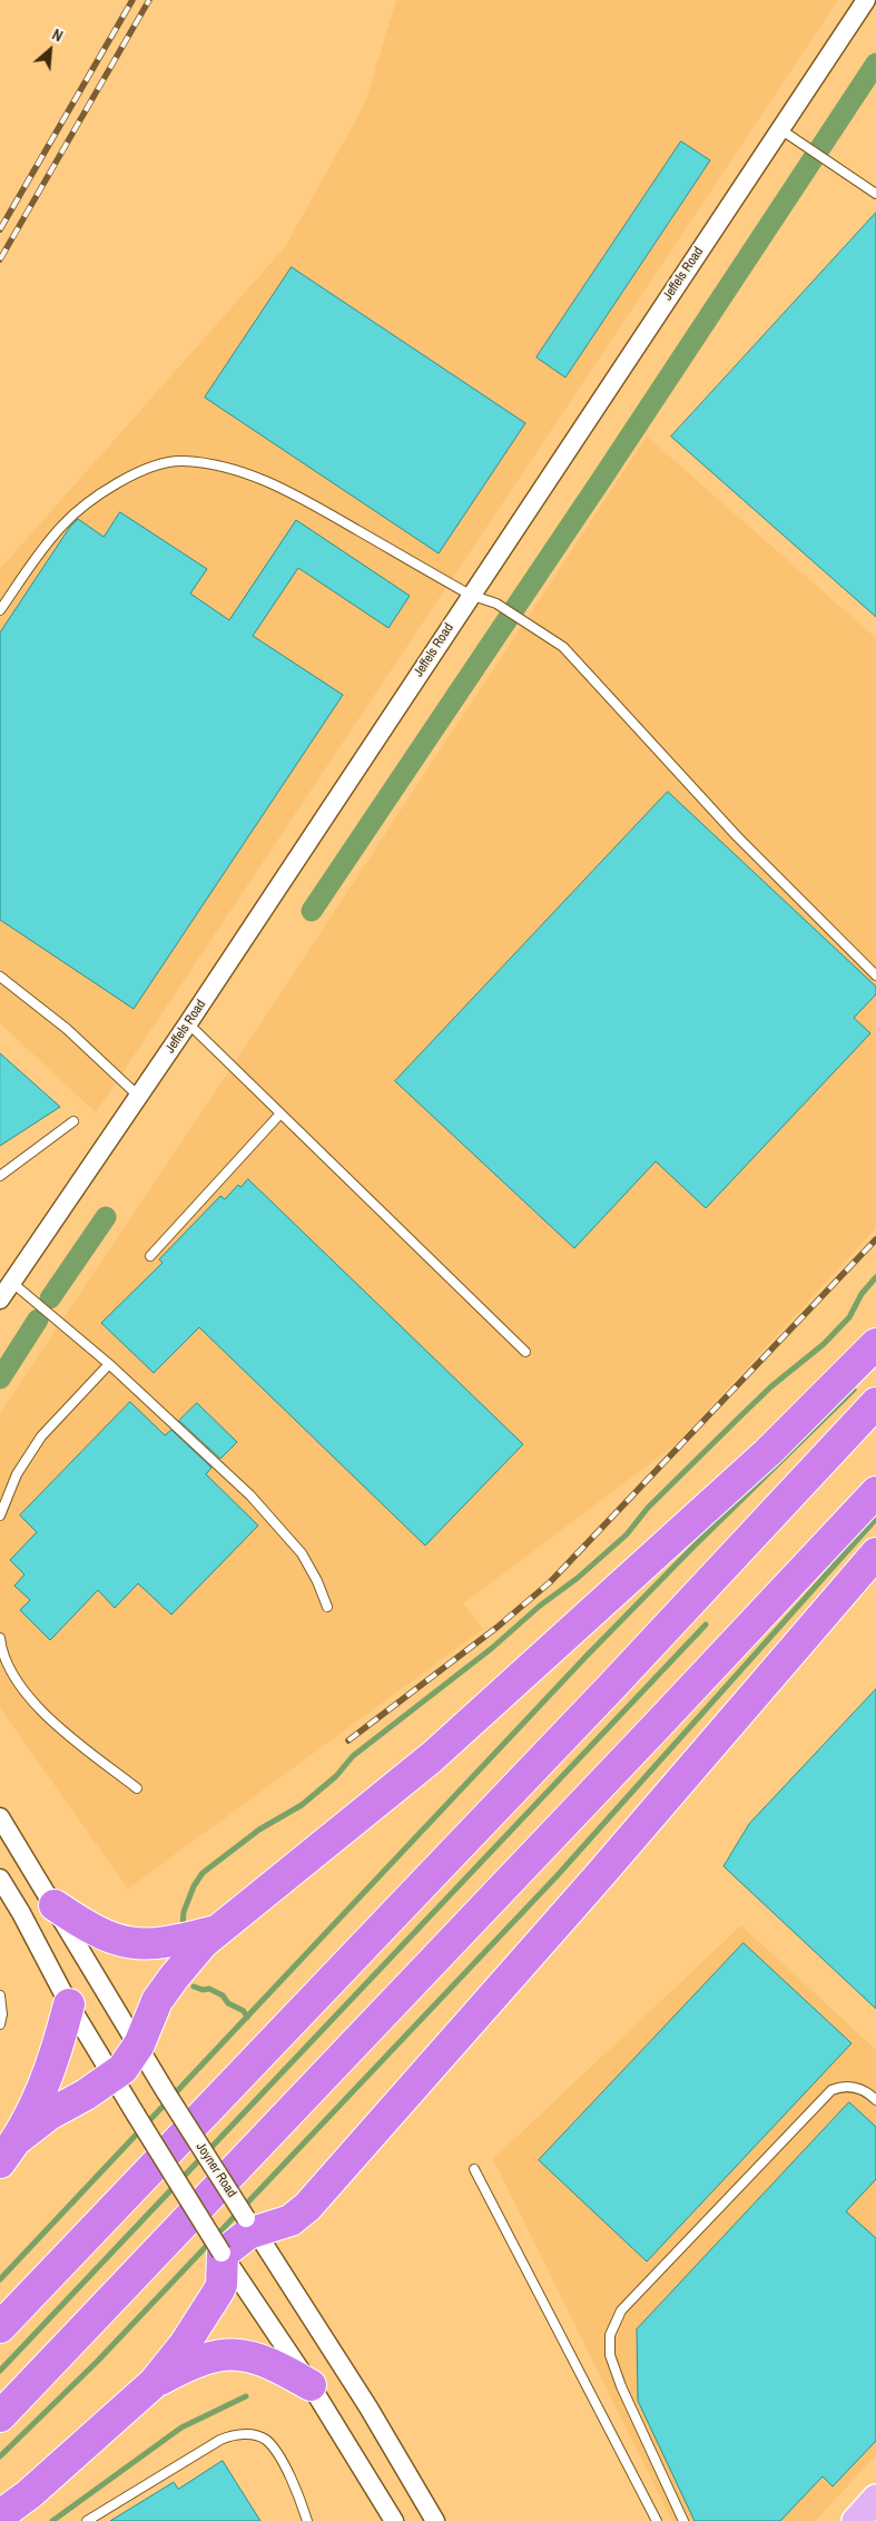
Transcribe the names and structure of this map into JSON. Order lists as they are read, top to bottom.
{
  "streets": {
    "street": ["Jeffels Road", "Joyner Road"]
  },
  "north": "top right"
}
